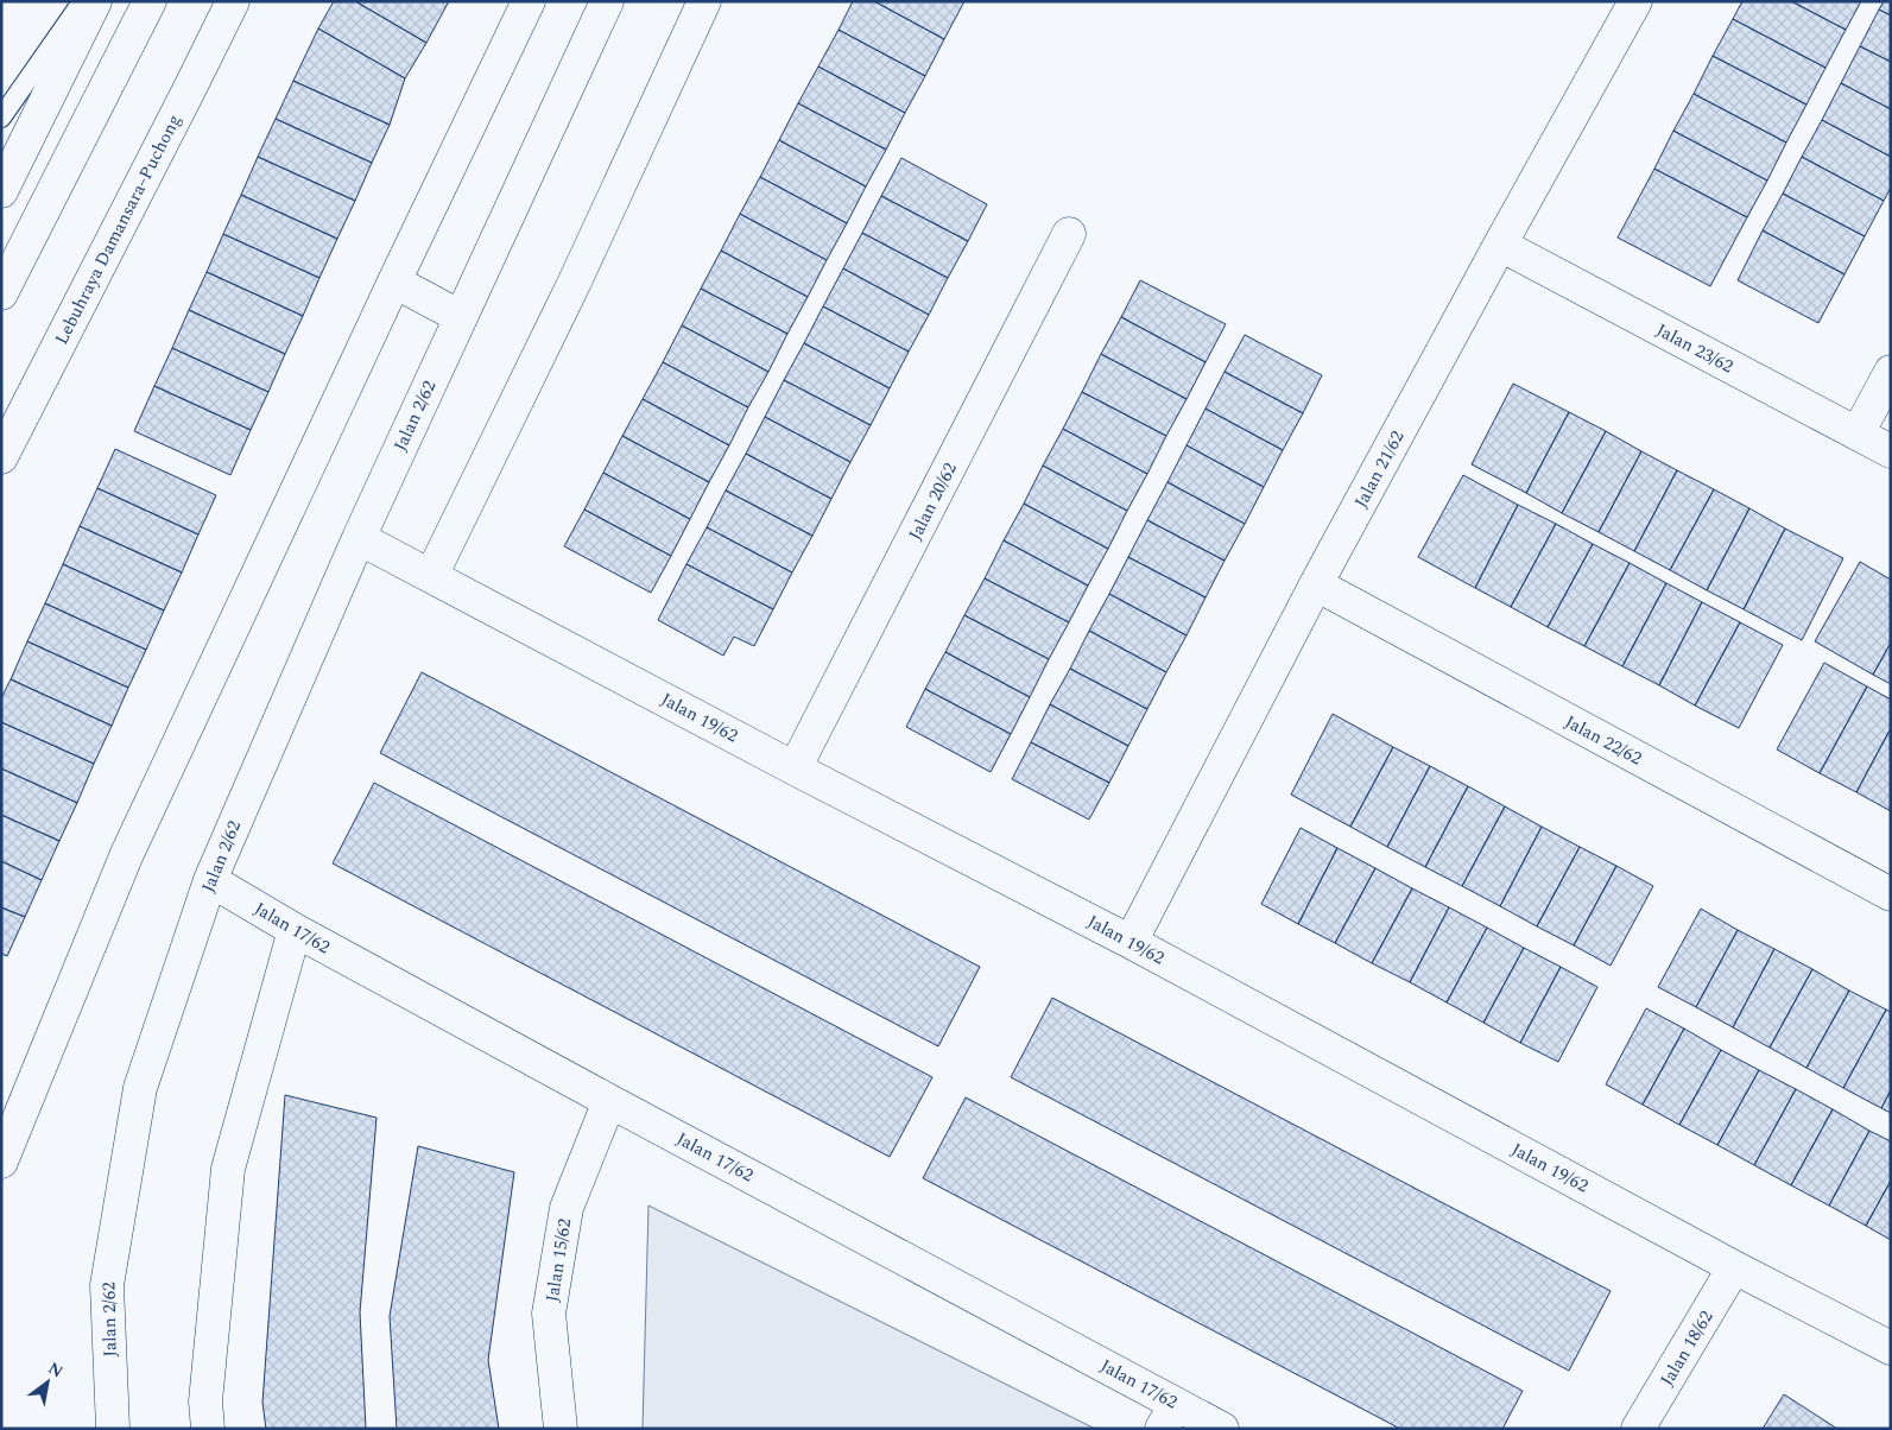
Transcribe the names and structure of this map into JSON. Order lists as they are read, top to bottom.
{
  "streets": {
    "main road": [
      "Lebuhraya Damansara–Puchong",
      "Jalan 23/62",
      "Jalan 2/62",
      "Jalan 21/62",
      "Jalan 20/62",
      "Jalan 19/62",
      "Jalan 22/62",
      "Jalan 17/62",
      "Jalan 15/62",
      "Jalan 18/62"
    ]
  },
  "crossings": [
    ["Jalan 23/62", "Jalan 21/62"],
    ["Jalan 2/62", "Jalan 19/62"],
    ["Jalan 2/62", "Jalan 17/62"],
    ["Jalan 21/62", "Jalan 19/62"],
    ["Jalan 21/62", "Jalan 22/62"],
    ["Jalan 20/62", "Jalan 19/62"],
    ["Jalan 19/62", "Jalan 18/62"],
    ["Jalan 17/62", "Jalan 15/62"]
  ],
  "north": "top right"
}
